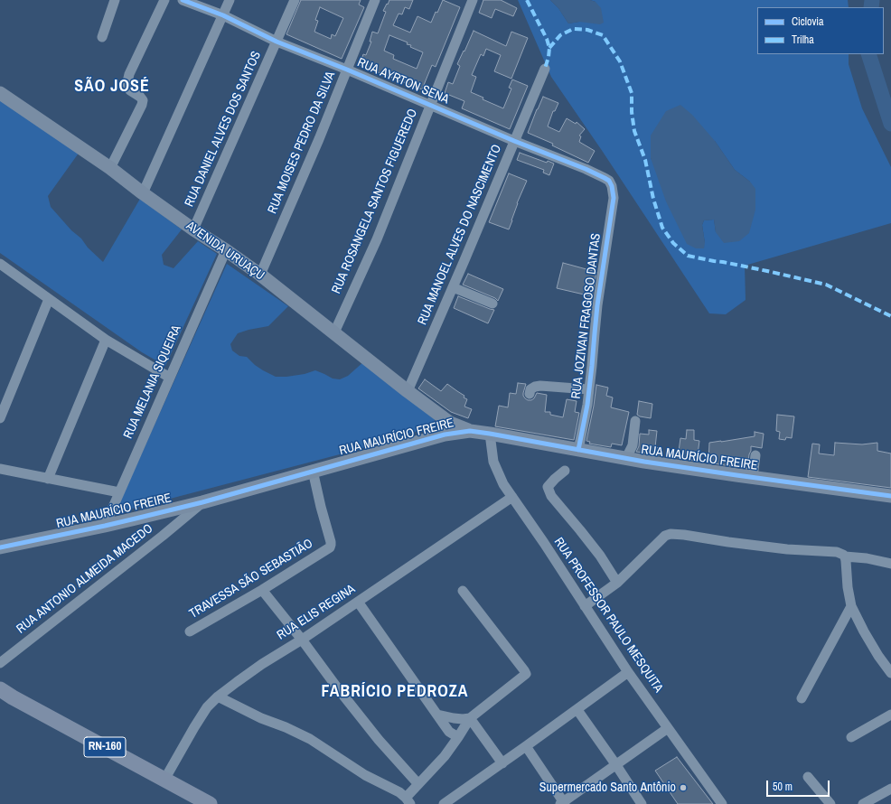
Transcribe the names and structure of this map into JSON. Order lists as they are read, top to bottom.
{
  "streets": {
    "main road": ["RN-160"],
    "street": [
      "RUA AYRTON SENA",
      "RUA DANIEL ALVES DOS SANTOS",
      "RUA MOISES PEDRO DA SILVA",
      "RUA ROSANGELA SANTOS FIGUEREDO",
      "RUA MANOEL ALVES DO NASCIMENTO",
      "AVENIDA URUAÇU",
      "RUA JOZIVAN FRAGOSO DANTAS",
      "RUA MELANIA SIQUEIRA",
      "RUA MAURÍCIO FREIRE",
      "RUA ANTONIO ALMEIDA MACEDO",
      "TRAVESSA SÃO SEBASTIÃO",
      "RUA ELIS REGINA",
      "RUA PROFESSOR PAULO MESQUITA"
    ]
  },
  "crossings": [
    ["RUA AYRTON SENA", "RUA DANIEL ALVES DOS SANTOS"],
    ["RUA AYRTON SENA", "RUA MOISES PEDRO DA SILVA"],
    ["RUA AYRTON SENA", "RUA ROSANGELA SANTOS FIGUEREDO"],
    ["RUA AYRTON SENA", "RUA MANOEL ALVES DO NASCIMENTO"],
    ["RUA AYRTON SENA", "RUA JOZIVAN FRAGOSO DANTAS"],
    ["RUA DANIEL ALVES DOS SANTOS", "AVENIDA URUAÇU"],
    ["RUA MOISES PEDRO DA SILVA", "AVENIDA URUAÇU"],
    ["RUA ROSANGELA SANTOS FIGUEREDO", "AVENIDA URUAÇU"],
    ["RUA MANOEL ALVES DO NASCIMENTO", "AVENIDA URUAÇU"],
    ["AVENIDA URUAÇU", "RUA MELANIA SIQUEIRA"],
    ["AVENIDA URUAÇU", "RUA MAURÍCIO FREIRE"],
    ["RUA JOZIVAN FRAGOSO DANTAS", "RUA MAURÍCIO FREIRE"],
    ["RUA MELANIA SIQUEIRA", "RUA MAURÍCIO FREIRE"],
    ["RUA MAURÍCIO FREIRE", "RUA ANTONIO ALMEIDA MACEDO"],
    ["RUA MAURÍCIO FREIRE", "TRAVESSA SÃO SEBASTIÃO"],
    ["RUA MAURÍCIO FREIRE", "RUA PROFESSOR PAULO MESQUITA"],
    ["RUA ELIS REGINA", "RUA PROFESSOR PAULO MESQUITA"],
    ["RUA ELIS REGINA", "RN-160"]
  ],
  "districts": ["SÃO JOSÉ", "FABRÍCIO PEDROZA"],
  "places": ["Supermercado Santo Antônio"],
  "legend": ["Ciclovia", "Trilha"],
  "scale_bar": "50 m"
}
